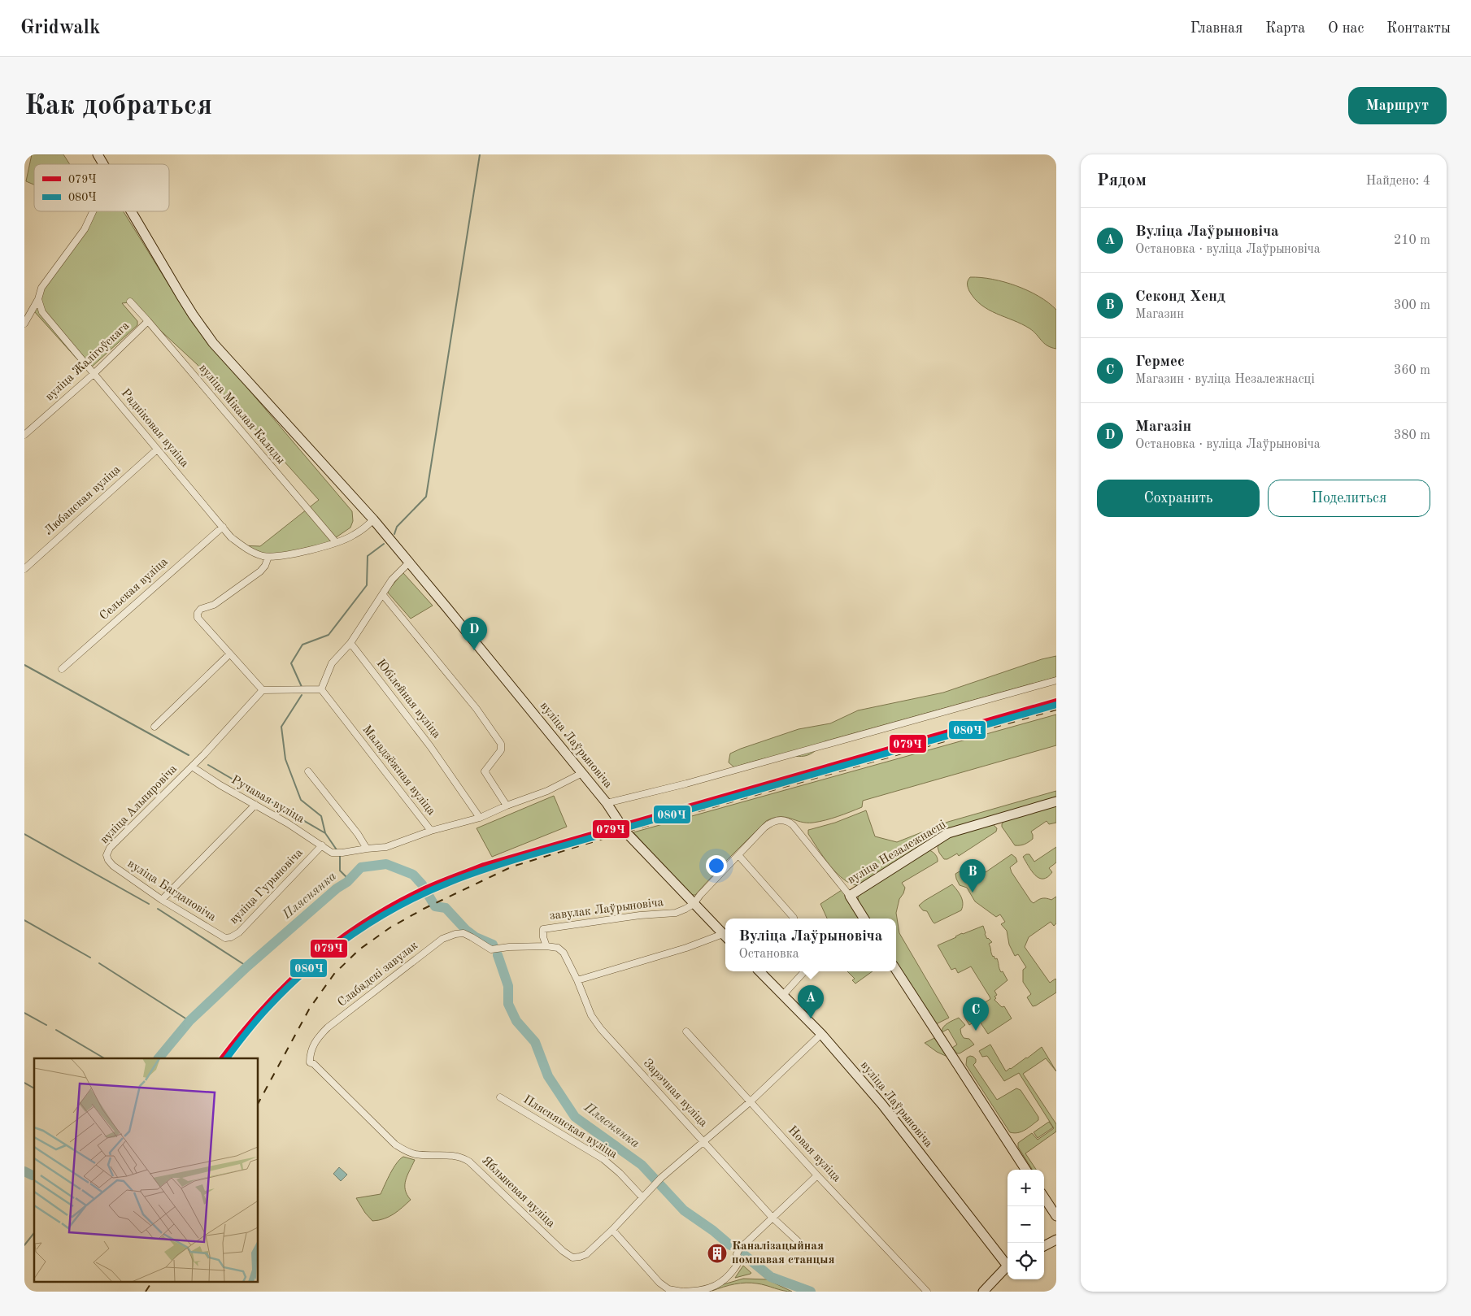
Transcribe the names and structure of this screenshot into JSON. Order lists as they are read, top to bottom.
{
  "streets": {
    "main road": ["вуліца Лаўрыновіча", "вуліца Незалежнасці"],
    "street": [
      "вуліца Жалігоўскага",
      "вуліца Мікалая Каляды",
      "Радніковая вуліца",
      "Любанская вуліца",
      "Сельская вуліца",
      "Юбілейная вуліца",
      "Маладзёжная вуліца",
      "Ручавая вуліца",
      "вуліца Альпяровіча",
      "вуліца Гурыновіча",
      "вуліца Багдановіча",
      "завулак Лаўрыновіча",
      "Слабадскі завулак",
      "Зарэчная вуліца",
      "Пляснянская вуліца",
      "Новая вуліца",
      "Яблыневая вуліца"
    ]
  },
  "crossings": [
    ["вуліца Жалігоўскага", "вуліца Мікалая Каляды"],
    ["вуліца Жалігоўскага", "Радніковая вуліца"],
    ["Радніковая вуліца", "Любанская вуліца"],
    ["Радніковая вуліца", "Сельская вуліца"],
    ["вуліца Лаўрыновіча", "завулак Лаўрыновіча"],
    ["вуліца Лаўрыновіча", "Яблыневая вуліца"],
    ["Маладзёжная вуліца", "Ручавая вуліца"],
    ["Ручавая вуліца", "вуліца Альпяровіча"],
    ["Ручавая вуліца", "вуліца Гурыновіча"],
    ["вуліца Альпяровіча", "вуліца Багдановіча"],
    ["вуліца Гурыновіча", "вуліца Багдановіча"],
    ["завулак Лаўрыновіча", "Слабадскі завулак"],
    ["завулак Лаўрыновіча", "Зарэчная вуліца"],
    ["Слабадскі завулак", "Зарэчная вуліца"],
    ["Слабадскі завулак", "Яблыневая вуліца"],
    ["Зарэчная вуліца", "Яблыневая вуліца"],
    ["Пляснянская вуліца", "Яблыневая вуліца"],
    ["Новая вуліца", "Яблыневая вуліца"]
  ],
  "water": ["Пляснянка"],
  "places": {
    "building": ["Каналізацыйная помпавая станцыя"]
  },
  "lines": ["transit line 079Ч", "transit line 080Ч"],
  "legend": ["079Ч", "080Ч"],
  "page": {
    "header": "Gridwalk",
    "nav": [
      "Главная",
      "Карта",
      "О нас",
      "Контакты"
    ],
    "buttons": [
      "Маршрут",
      ["Сохранить", "Поделиться"]
    ],
    "title": "Как добраться",
    "heading": ["Рядом", "Найдено: 4"],
    "list": [
      {
        "mark": "A",
        "name": "Вуліца Лаўрыновіча",
        "note": "Остановка · вуліца Лаўрыновіча",
        "value": "210 m"
      },
      {
        "mark": "B",
        "name": "Секонд Хенд",
        "note": "Магазин",
        "value": "300 m"
      },
      {
        "mark": "C",
        "name": "Гермес",
        "note": "Магазин · вуліца Незалежнасці",
        "value": "360 m"
      },
      {
        "mark": "D",
        "name": "Магазін",
        "note": "Остановка · вуліца Лаўрыновіча",
        "value": "380 m"
      }
    ],
    "pins": [
      "D",
      "B",
      "A",
      "C"
    ],
    "popup": ["Вуліца Лаўрыновіча", "Остановка"],
    "map_buttons": ["+", "−"]
  }
}
